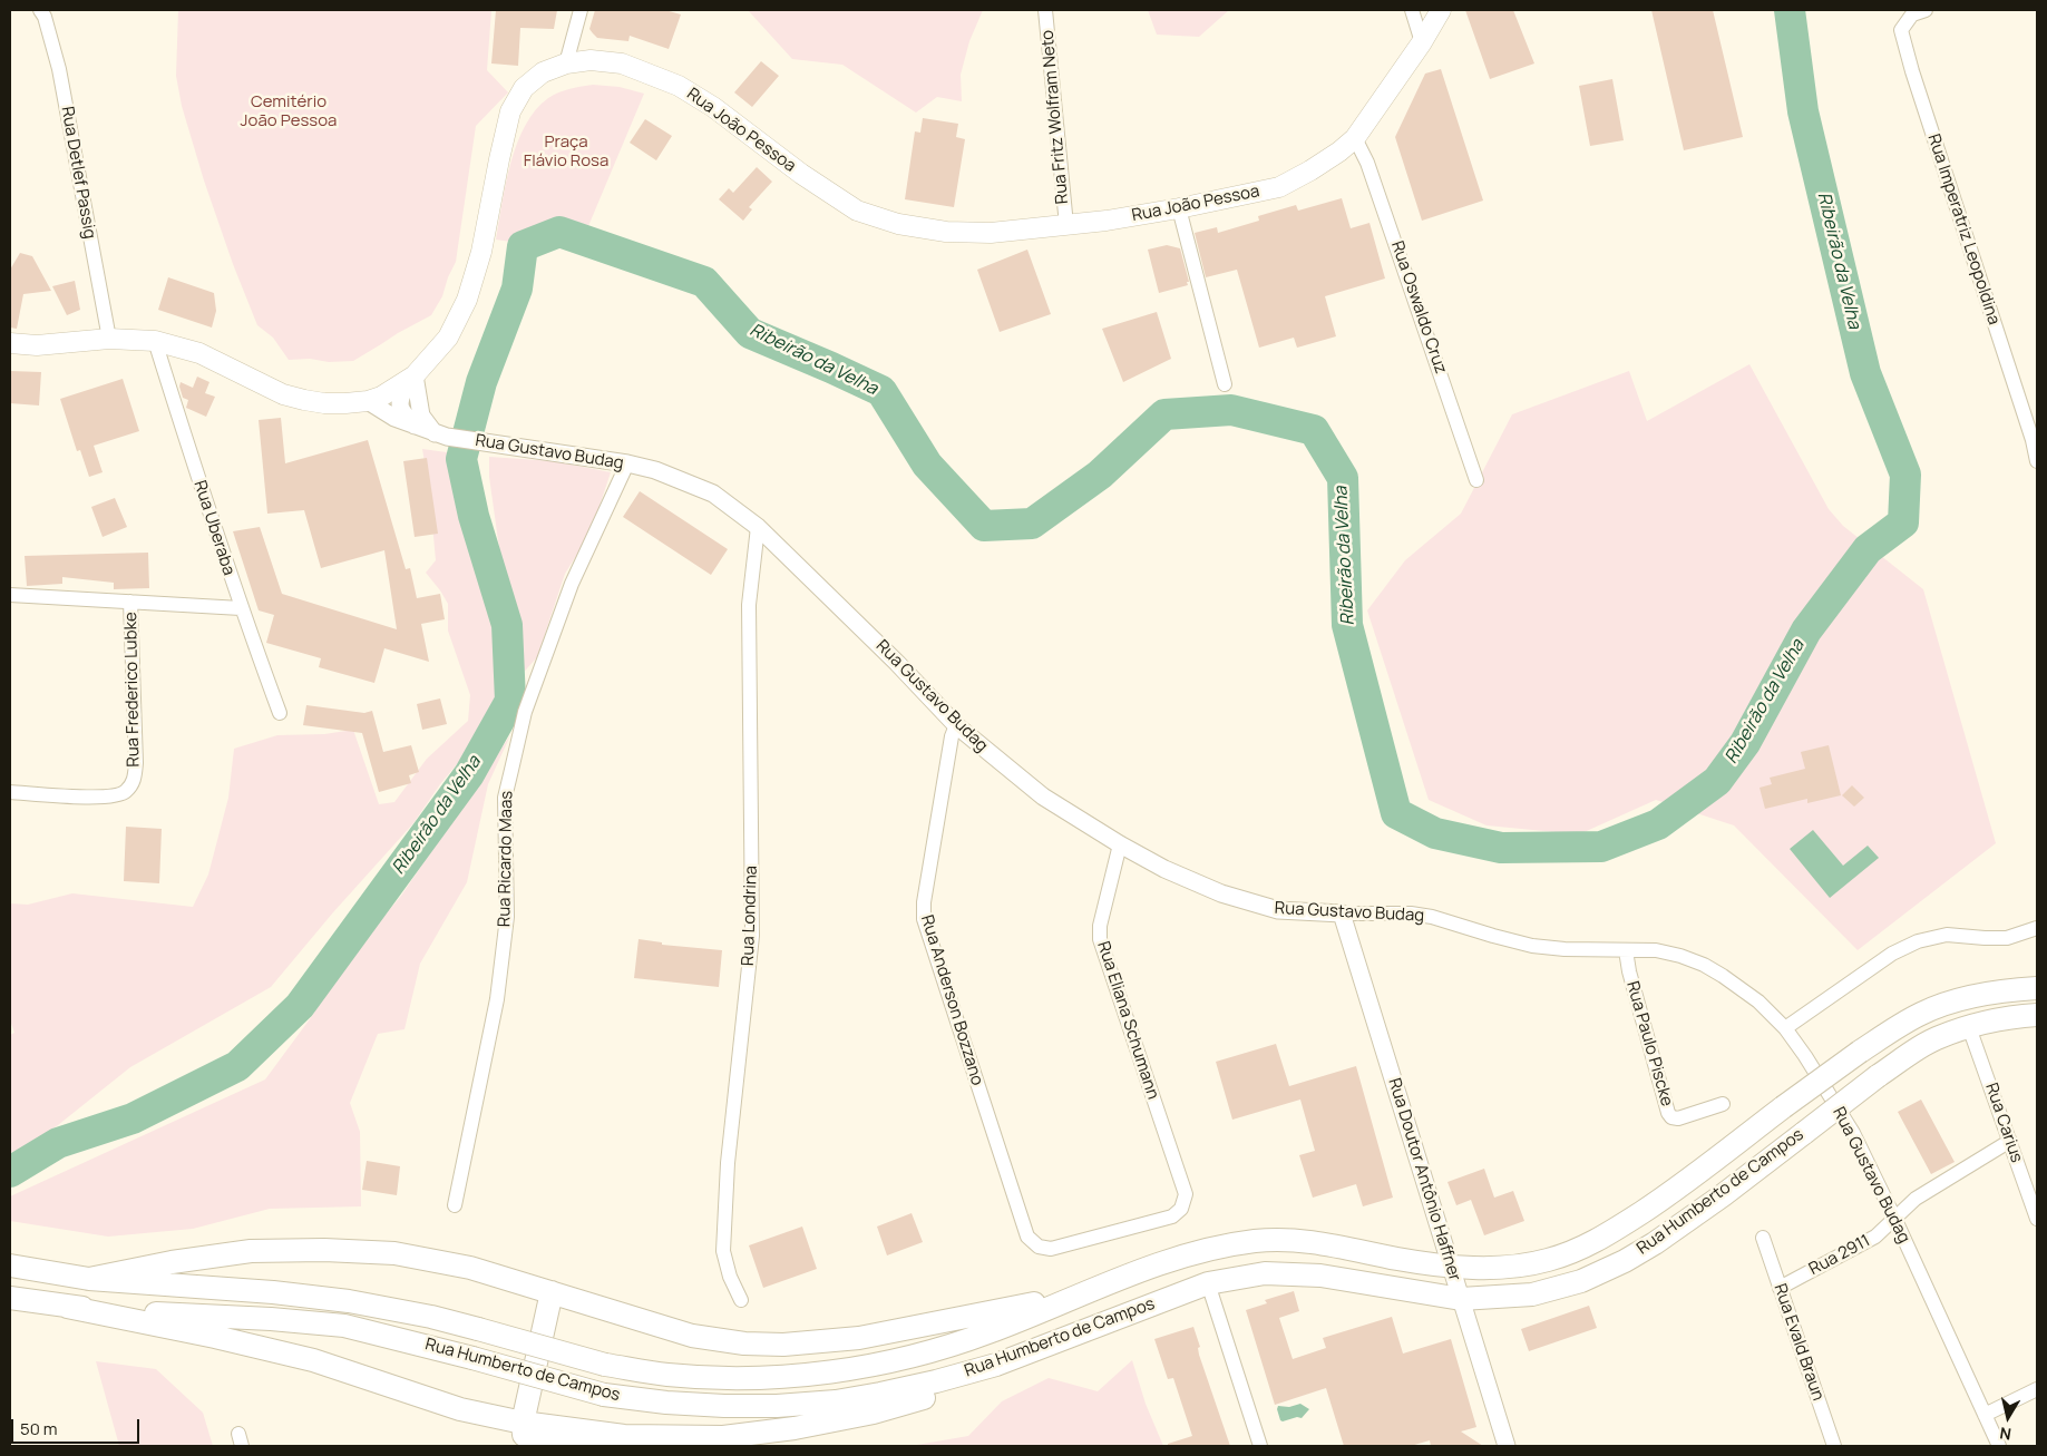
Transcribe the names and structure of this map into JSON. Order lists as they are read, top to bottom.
{
  "streets": {
    "main road": ["Rua João Pessoa", "Rua Humberto de Campos"],
    "street": [
      "Rua Fritz Wolfram Neto",
      "Rua Detlef Passig",
      "Rua Imperatriz Leopoldina",
      "Rua Oswaldo Cruz",
      "Rua Gustavo Budag",
      "Rua Uberaba",
      "Rua Frederico Lubke",
      "Rua Ricardo Maas",
      "Rua Londrina",
      "Rua Anderson Bozzano",
      "Rua Eliana Schumann",
      "Rua Paulo Piscke",
      "Rua Carius",
      "Rua Doutor Antônio Haffner",
      "Rua 2911",
      "Rua Evald Braun"
    ]
  },
  "crossings": [
    ["Rua Fritz Wolfram Neto", "Rua João Pessoa"],
    ["Rua João Pessoa", "Rua Detlef Passig"],
    ["Rua João Pessoa", "Rua Oswaldo Cruz"],
    ["Rua João Pessoa", "Rua Gustavo Budag"],
    ["Rua João Pessoa", "Rua Uberaba"],
    ["Rua Gustavo Budag", "Rua Ricardo Maas"],
    ["Rua Gustavo Budag", "Rua Londrina"],
    ["Rua Gustavo Budag", "Rua Anderson Bozzano"],
    ["Rua Gustavo Budag", "Rua Eliana Schumann"],
    ["Rua Gustavo Budag", "Rua Paulo Piscke"],
    ["Rua Gustavo Budag", "Rua Doutor Antônio Haffner"],
    ["Rua Gustavo Budag", "Rua 2911"],
    ["Rua Anderson Bozzano", "Rua Eliana Schumann"],
    ["Rua Carius", "Rua Humberto de Campos"],
    ["Rua Carius", "Rua 2911"],
    ["Rua Doutor Antônio Haffner", "Rua Humberto de Campos"],
    ["Rua 2911", "Rua Evald Braun"]
  ],
  "water": ["Ribeirão da Velha"],
  "parks": ["Cemitério João Pessoa", "Praça Flávio Rosa"],
  "scale_bar": "50 m",
  "north": "bottom"
}
